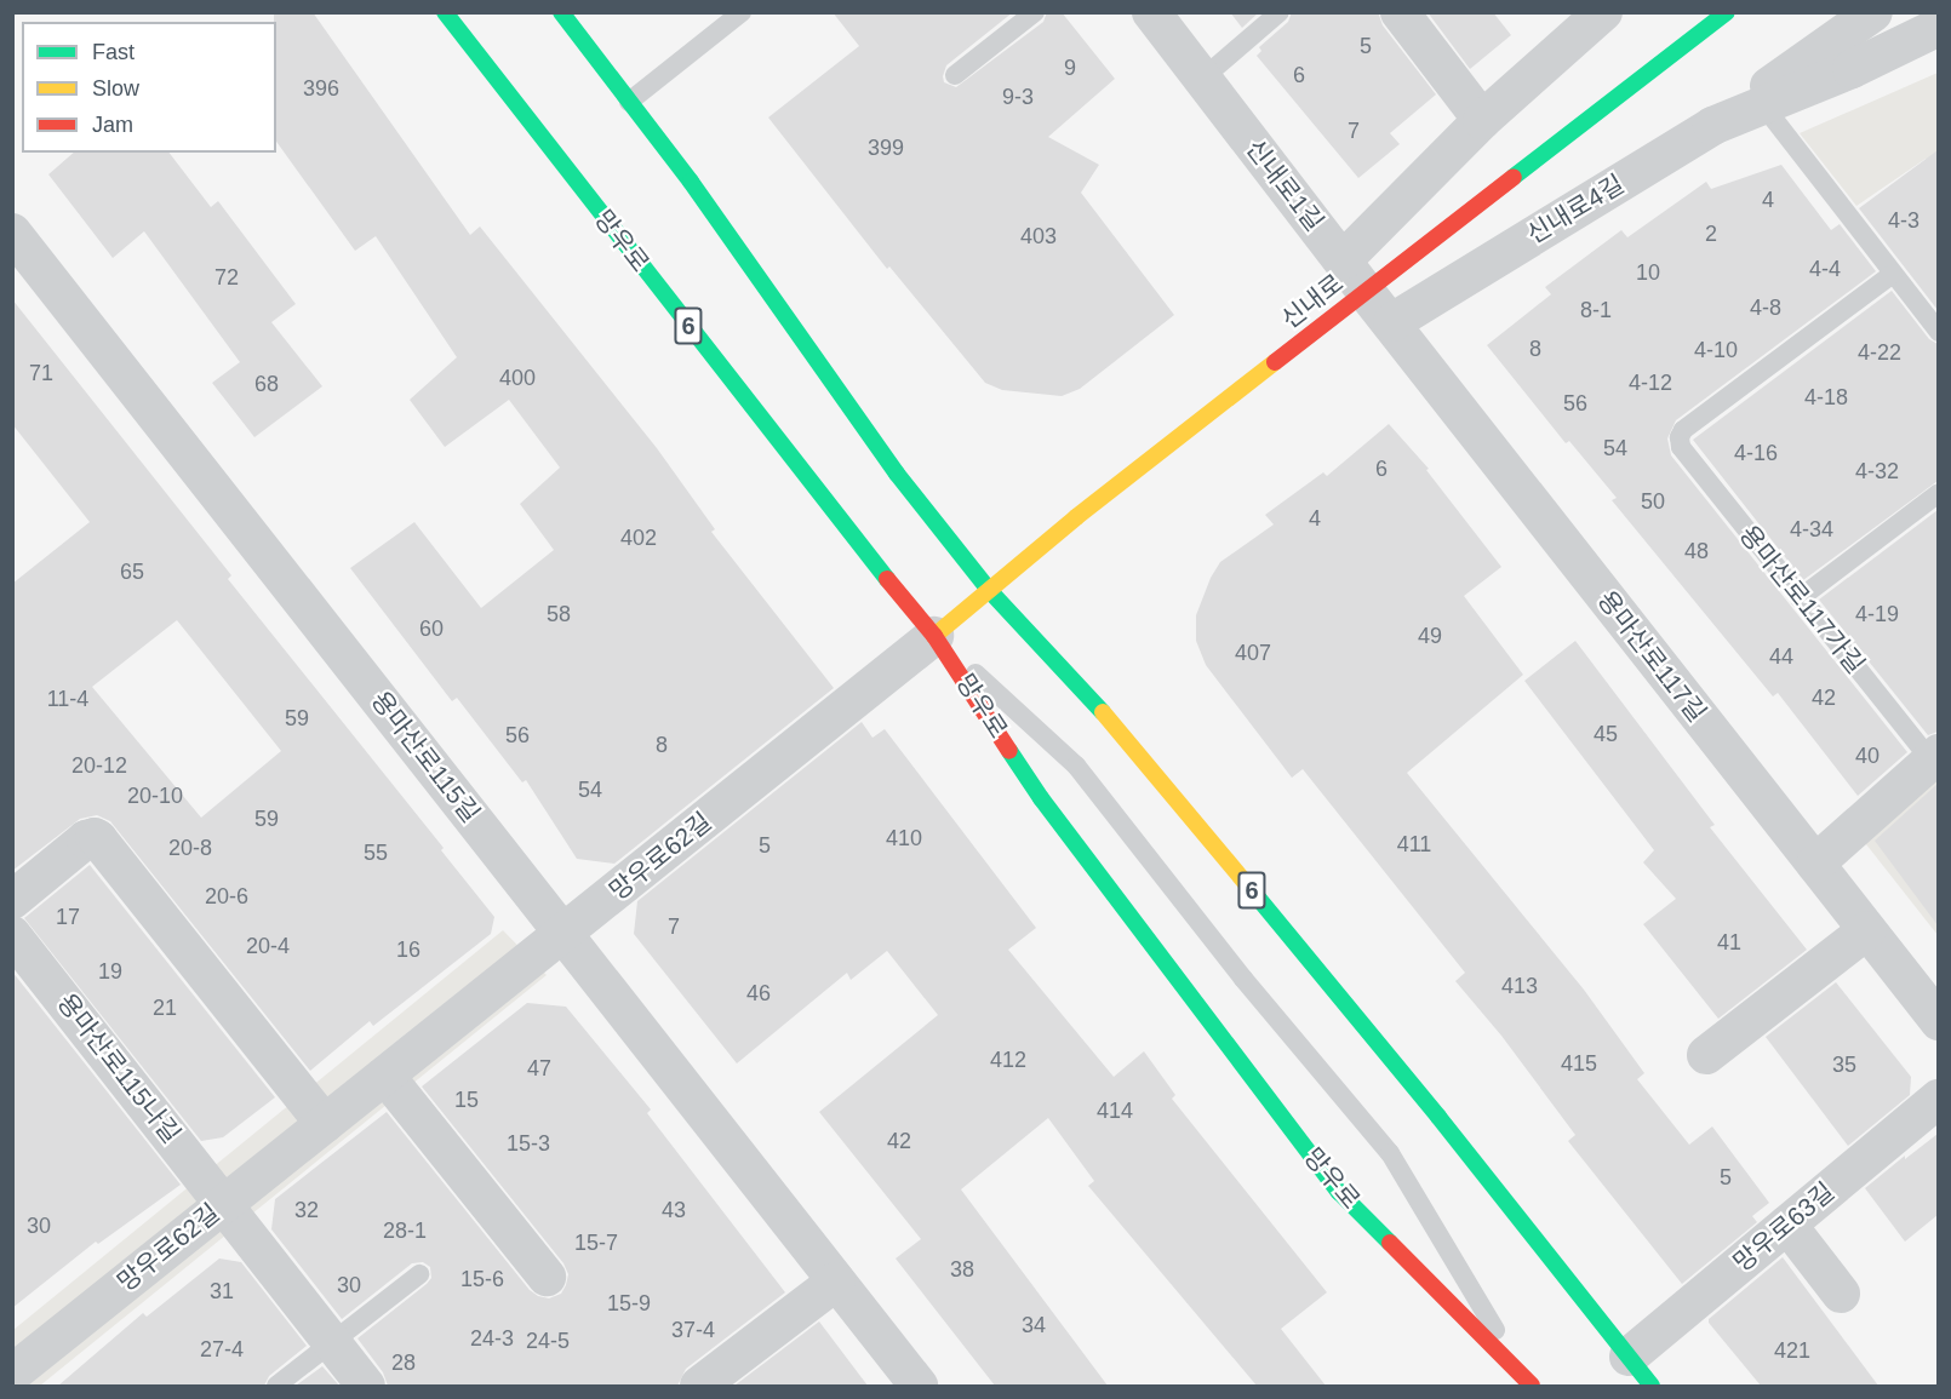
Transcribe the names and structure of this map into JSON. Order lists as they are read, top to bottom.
{
  "streets": {
    "main road": ["망우로", "신내로", "6"],
    "street": [
      "신내로1길",
      "신내로4길",
      "용마산로117가길",
      "용마산로117길",
      "용마산로115길",
      "망우로62길",
      "용마산로115나길",
      "망우로63길"
    ]
  },
  "crossings": [
    ["신내로1길", "신내로"],
    ["신내로1길", "용마산로117길"],
    ["신내로4길", "용마산로117길"],
    ["망우로", "신내로"],
    ["망우로", "망우로62길"],
    ["신내로", "6"],
    ["신내로", "용마산로117길"],
    ["신내로", "망우로62길"],
    ["6", "망우로63길"],
    ["용마산로117가길", "용마산로117길"],
    ["용마산로115길", "망우로62길"],
    ["망우로62길", "용마산로115나길"]
  ],
  "house_numbers": [
    "5",
    "9",
    "6",
    "396",
    "9-3",
    "7",
    "399",
    "4",
    "4-3",
    "2",
    "403",
    "4-4",
    "10",
    "72",
    "4-8",
    "8-1",
    "8",
    "4-10",
    "4-22",
    "71",
    "400",
    "4-12",
    "68",
    "4-18",
    "56",
    "54",
    "4-16",
    "6",
    "4-32",
    "50",
    "4",
    "4-34",
    "402",
    "48",
    "65",
    "58",
    "4-19",
    "60",
    "49",
    "407",
    "44",
    "42",
    "11-4",
    "59",
    "45",
    "56",
    "8",
    "40",
    "20-12",
    "54",
    "20-10",
    "59",
    "410",
    "411",
    "5",
    "20-8",
    "55",
    "20-6",
    "17",
    "7",
    "41",
    "20-4",
    "16",
    "19",
    "413",
    "46",
    "21",
    "412",
    "415",
    "35",
    "47",
    "15",
    "414",
    "42",
    "15-3",
    "5",
    "32",
    "43",
    "30",
    "28-1",
    "15-7",
    "38",
    "15-6",
    "30",
    "31",
    "15-9",
    "34",
    "37-4",
    "24-3",
    "24-5",
    "27-4",
    "421",
    "28"
  ],
  "legend": ["Fast", "Slow", "Jam"]
}
